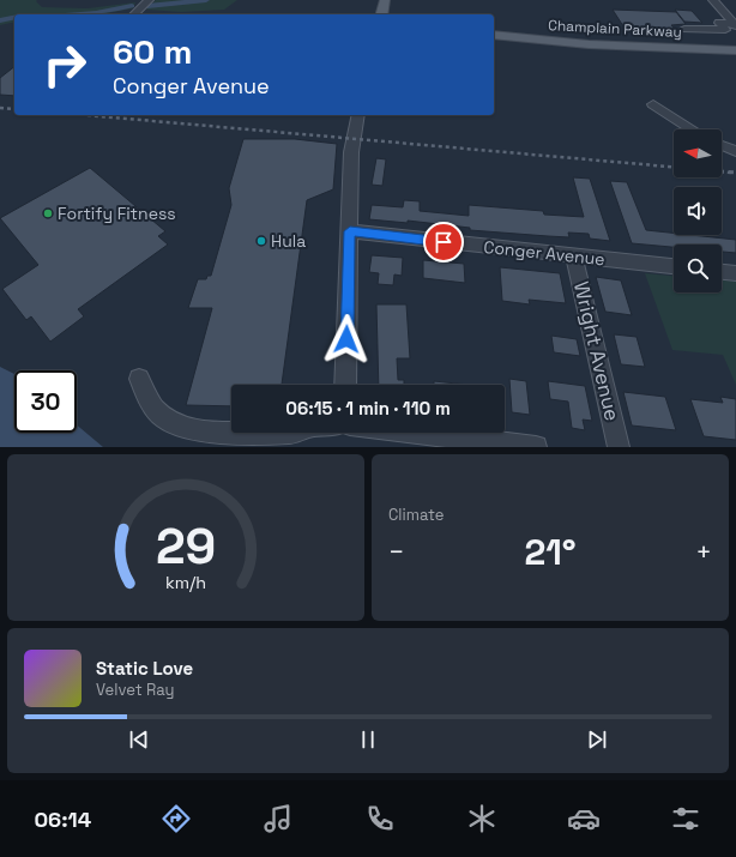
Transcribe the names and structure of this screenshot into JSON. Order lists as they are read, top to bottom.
{
  "streets": {
    "main road": ["Champlain Parkway"],
    "street": ["Conger Avenue", "Wright Avenue"]
  },
  "crossings": [
    ["Conger Avenue", "Wright Avenue"]
  ],
  "places": ["Fortify Fitness", "Hula"],
  "north": "left",
  "page": {
    "turn": ["60 m", "Conger Avenue"],
    "limit": "30",
    "trip": "06:15 · 1 min · 110 m",
    "tile": "Climate",
    "heat": ["−", "21°", "+"],
    "song": ["Static Love", "Velvet Ray"],
    "tabs": "06:14",
    "gauge": ["29", "km/h"]
  }
}
